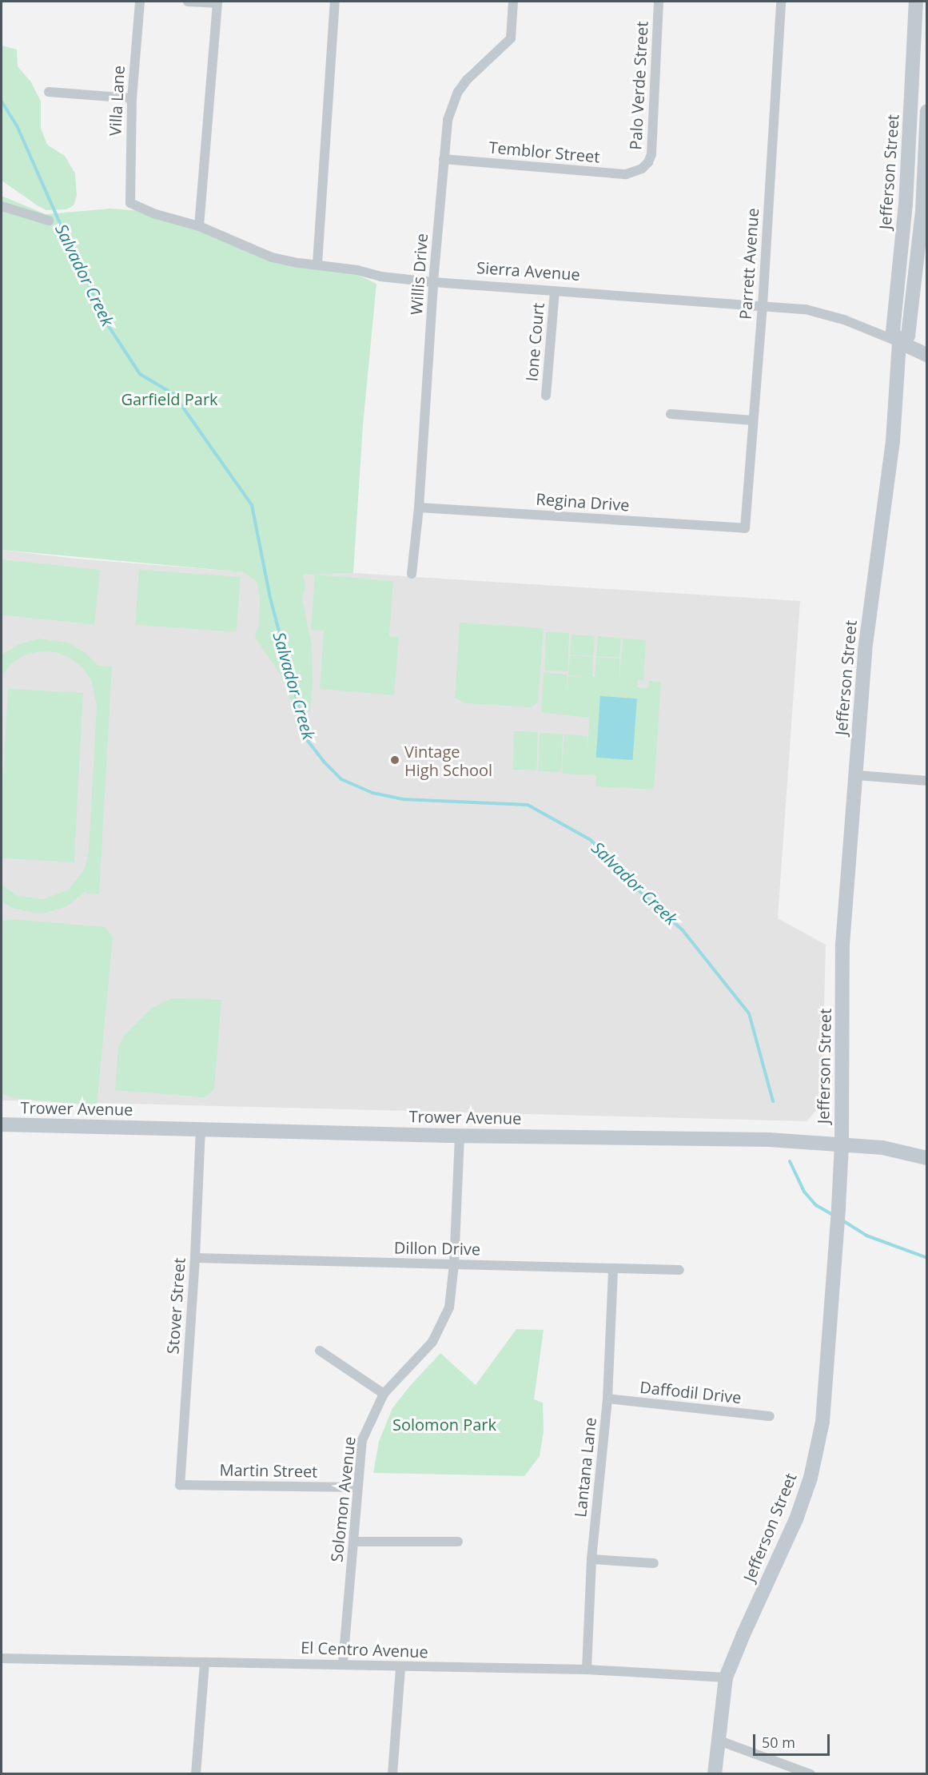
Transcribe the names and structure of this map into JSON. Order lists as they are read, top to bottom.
{
  "streets": {
    "main road": ["Jefferson Street", "Sierra Avenue", "Trower Avenue"],
    "street": [
      "Palo Verde Street",
      "Villa Lane",
      "Temblor Street",
      "Parrett Avenue",
      "Willis Drive",
      "Ione Court",
      "Regina Drive",
      "Dillon Drive",
      "Stover Street",
      "Daffodil Drive",
      "Lantana Lane",
      "Martin Street",
      "Solomon Avenue",
      "El Centro Avenue"
    ]
  },
  "crossings": [
    ["Palo Verde Street", "Temblor Street"],
    ["Villa Lane", "Sierra Avenue"],
    ["Temblor Street", "Willis Drive"],
    ["Jefferson Street", "Sierra Avenue"],
    ["Jefferson Street", "Trower Avenue"],
    ["Jefferson Street", "El Centro Avenue"],
    ["Parrett Avenue", "Sierra Avenue"],
    ["Parrett Avenue", "Regina Drive"],
    ["Sierra Avenue", "Willis Drive"],
    ["Sierra Avenue", "Ione Court"],
    ["Willis Drive", "Regina Drive"],
    ["Trower Avenue", "Stover Street"],
    ["Trower Avenue", "Solomon Avenue"],
    ["Dillon Drive", "Stover Street"],
    ["Dillon Drive", "Lantana Lane"],
    ["Dillon Drive", "Solomon Avenue"],
    ["Stover Street", "Martin Street"],
    ["Daffodil Drive", "Lantana Lane"],
    ["Lantana Lane", "El Centro Avenue"],
    ["Martin Street", "Solomon Avenue"],
    ["Solomon Avenue", "El Centro Avenue"]
  ],
  "water": ["Salvador Creek"],
  "parks": ["Garfield Park", "Solomon Park"],
  "places": ["Vintage High School"],
  "scale_bar": "50 m"
}
